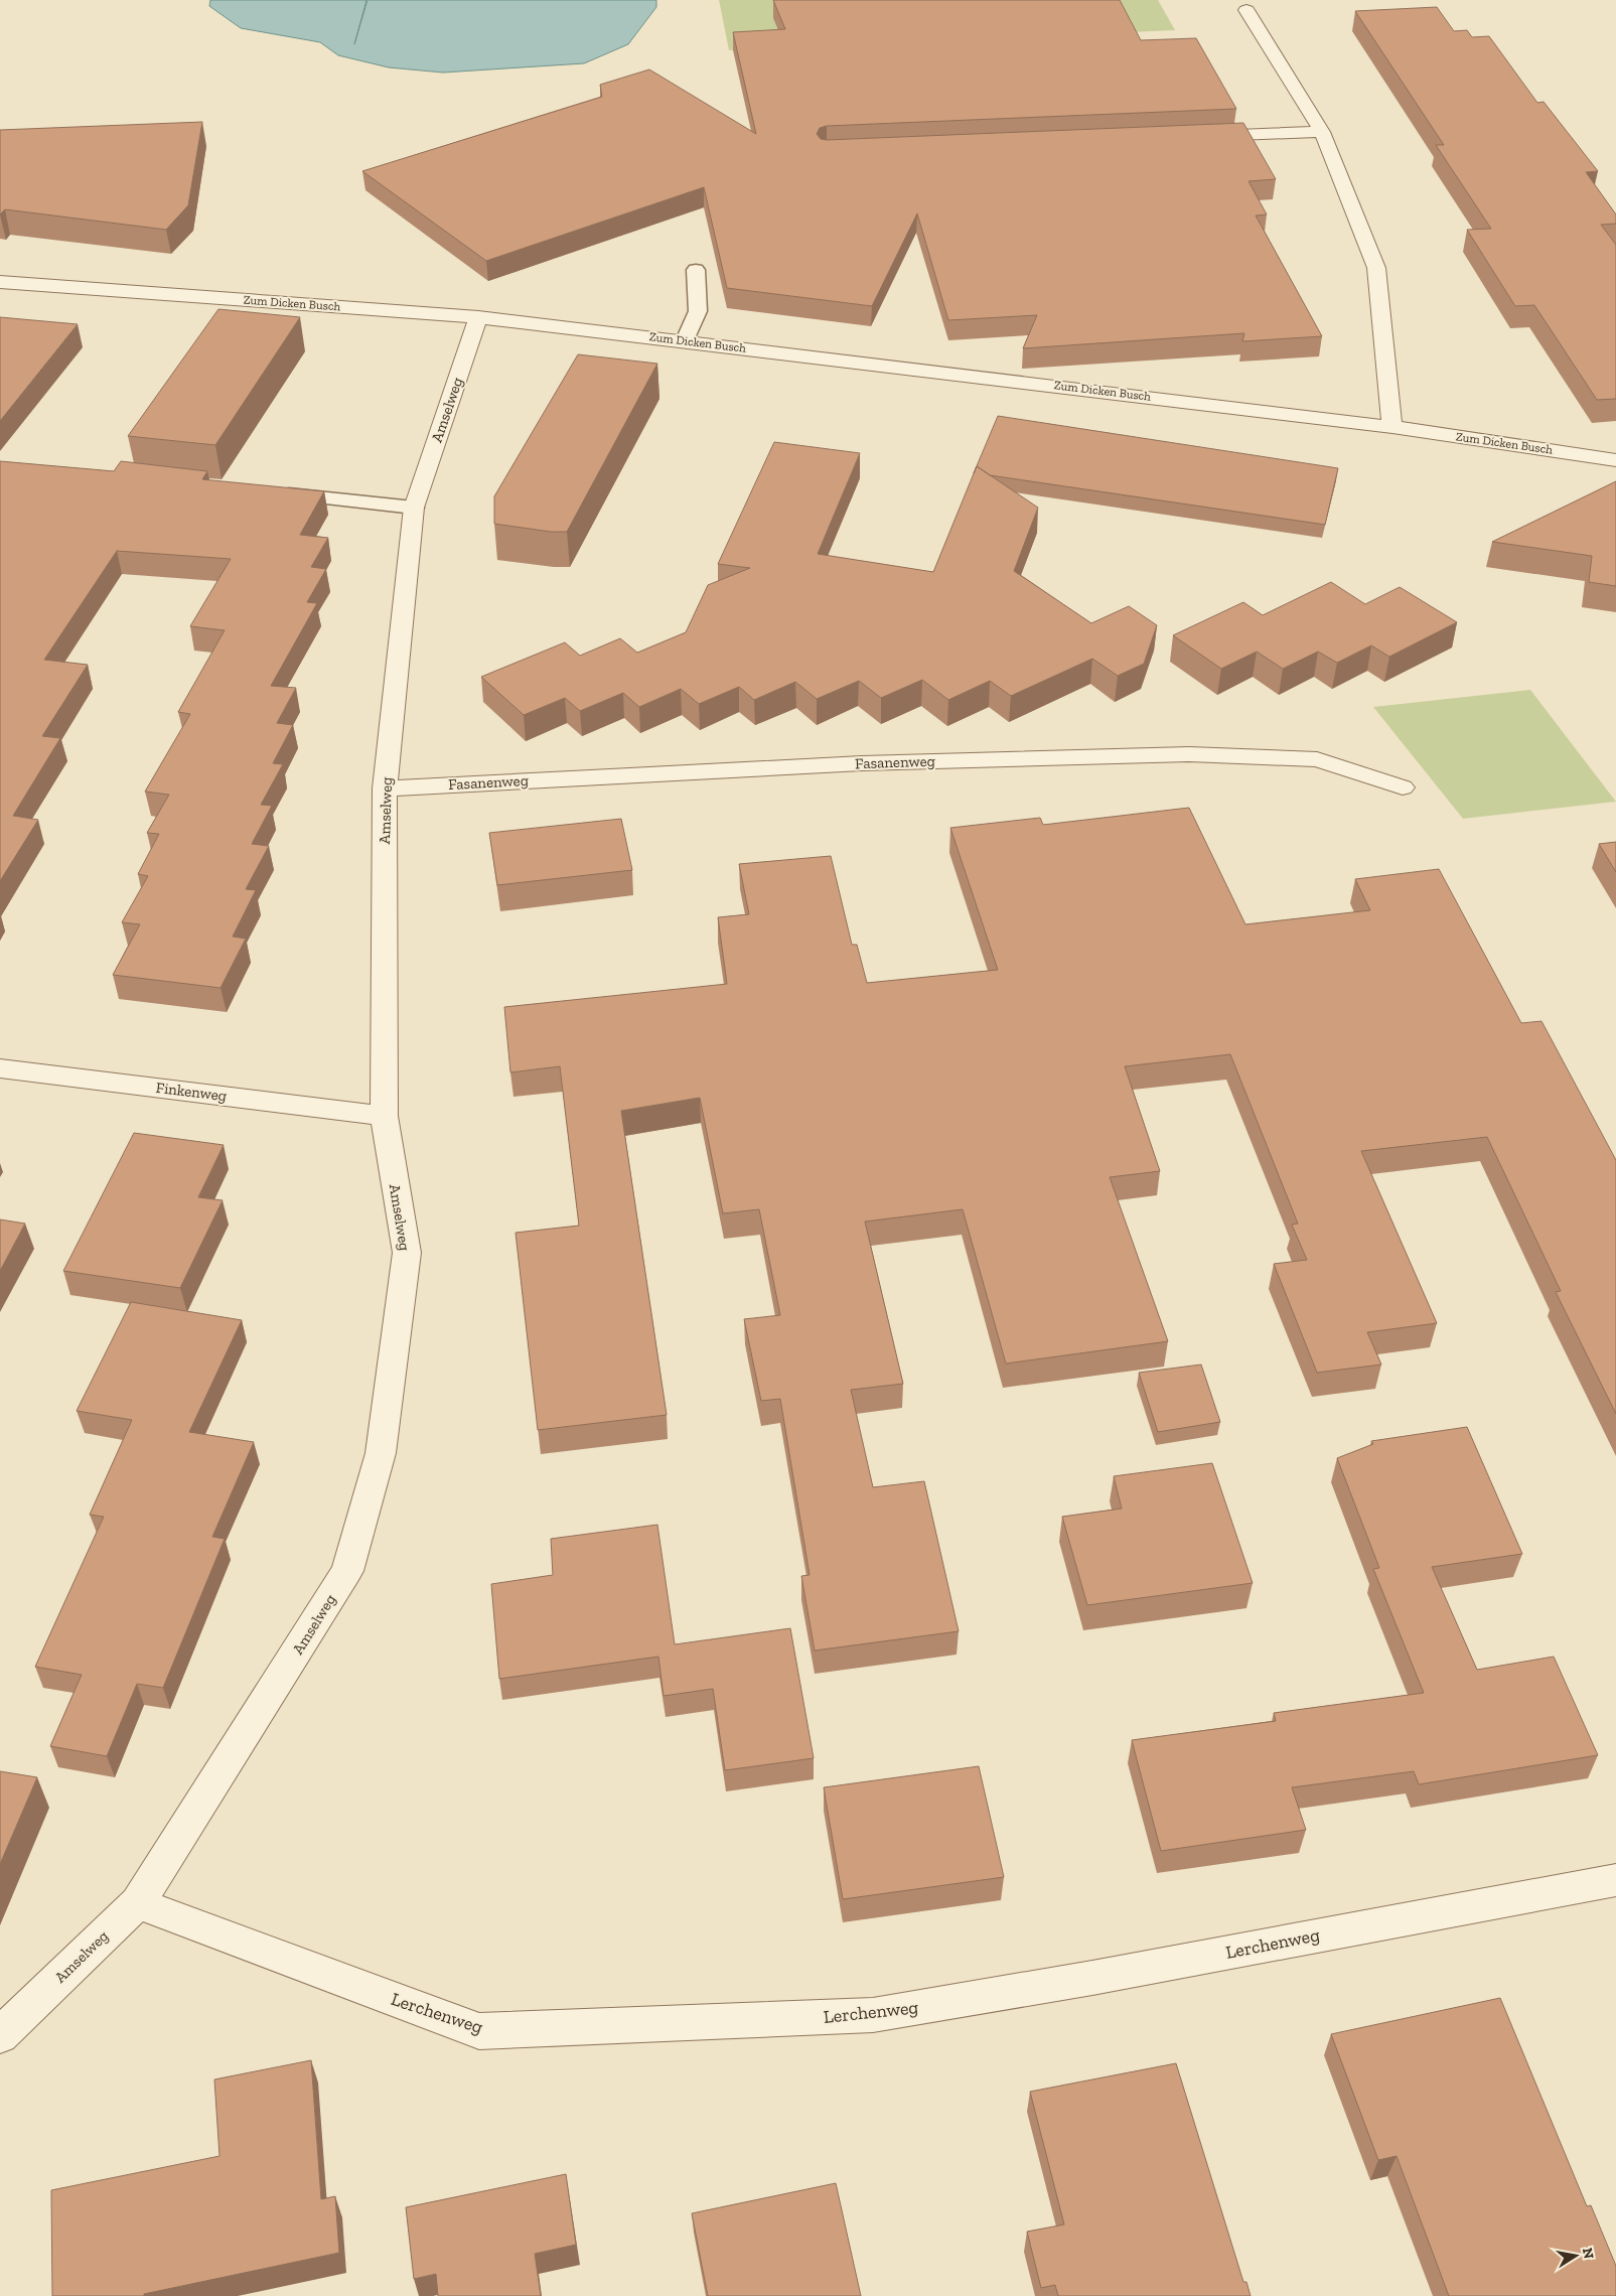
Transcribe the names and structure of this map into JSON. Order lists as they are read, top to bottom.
{
  "streets": {
    "street": [
      "Zum Dicken Busch",
      "Amselweg",
      "Fasanenweg",
      "Finkenweg",
      "Lerchenweg"
    ]
  },
  "crossings": [
    ["Zum Dicken Busch", "Amselweg"],
    ["Amselweg", "Fasanenweg"],
    ["Amselweg", "Finkenweg"],
    ["Amselweg", "Lerchenweg"]
  ],
  "north": "right"
}
